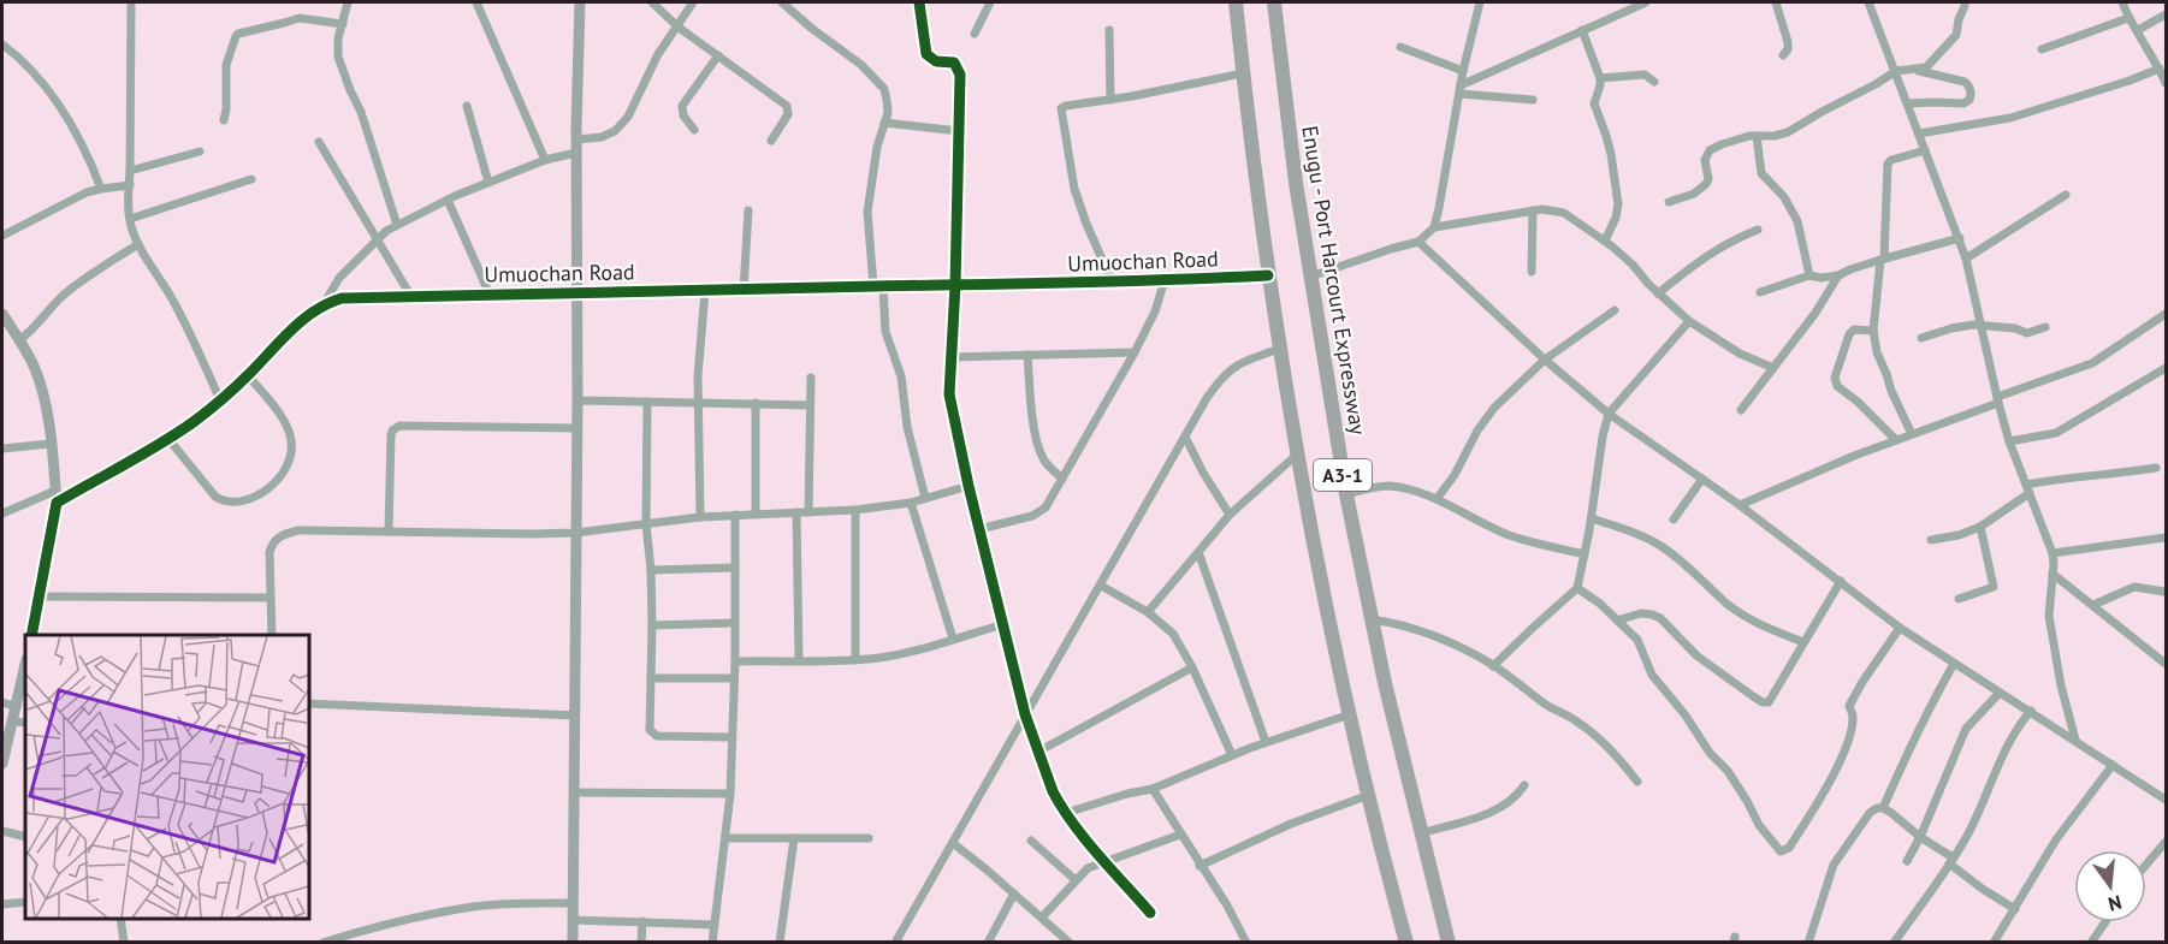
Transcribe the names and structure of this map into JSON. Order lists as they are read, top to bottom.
{
  "streets": {
    "highway": ["Enugu - Port Harcourt Expressway", "A3-1"],
    "street": ["Umuochan Road"]
  },
  "crossings": [
    ["Umuochan Road", "A3-1"]
  ],
  "north": "bottom"
}
